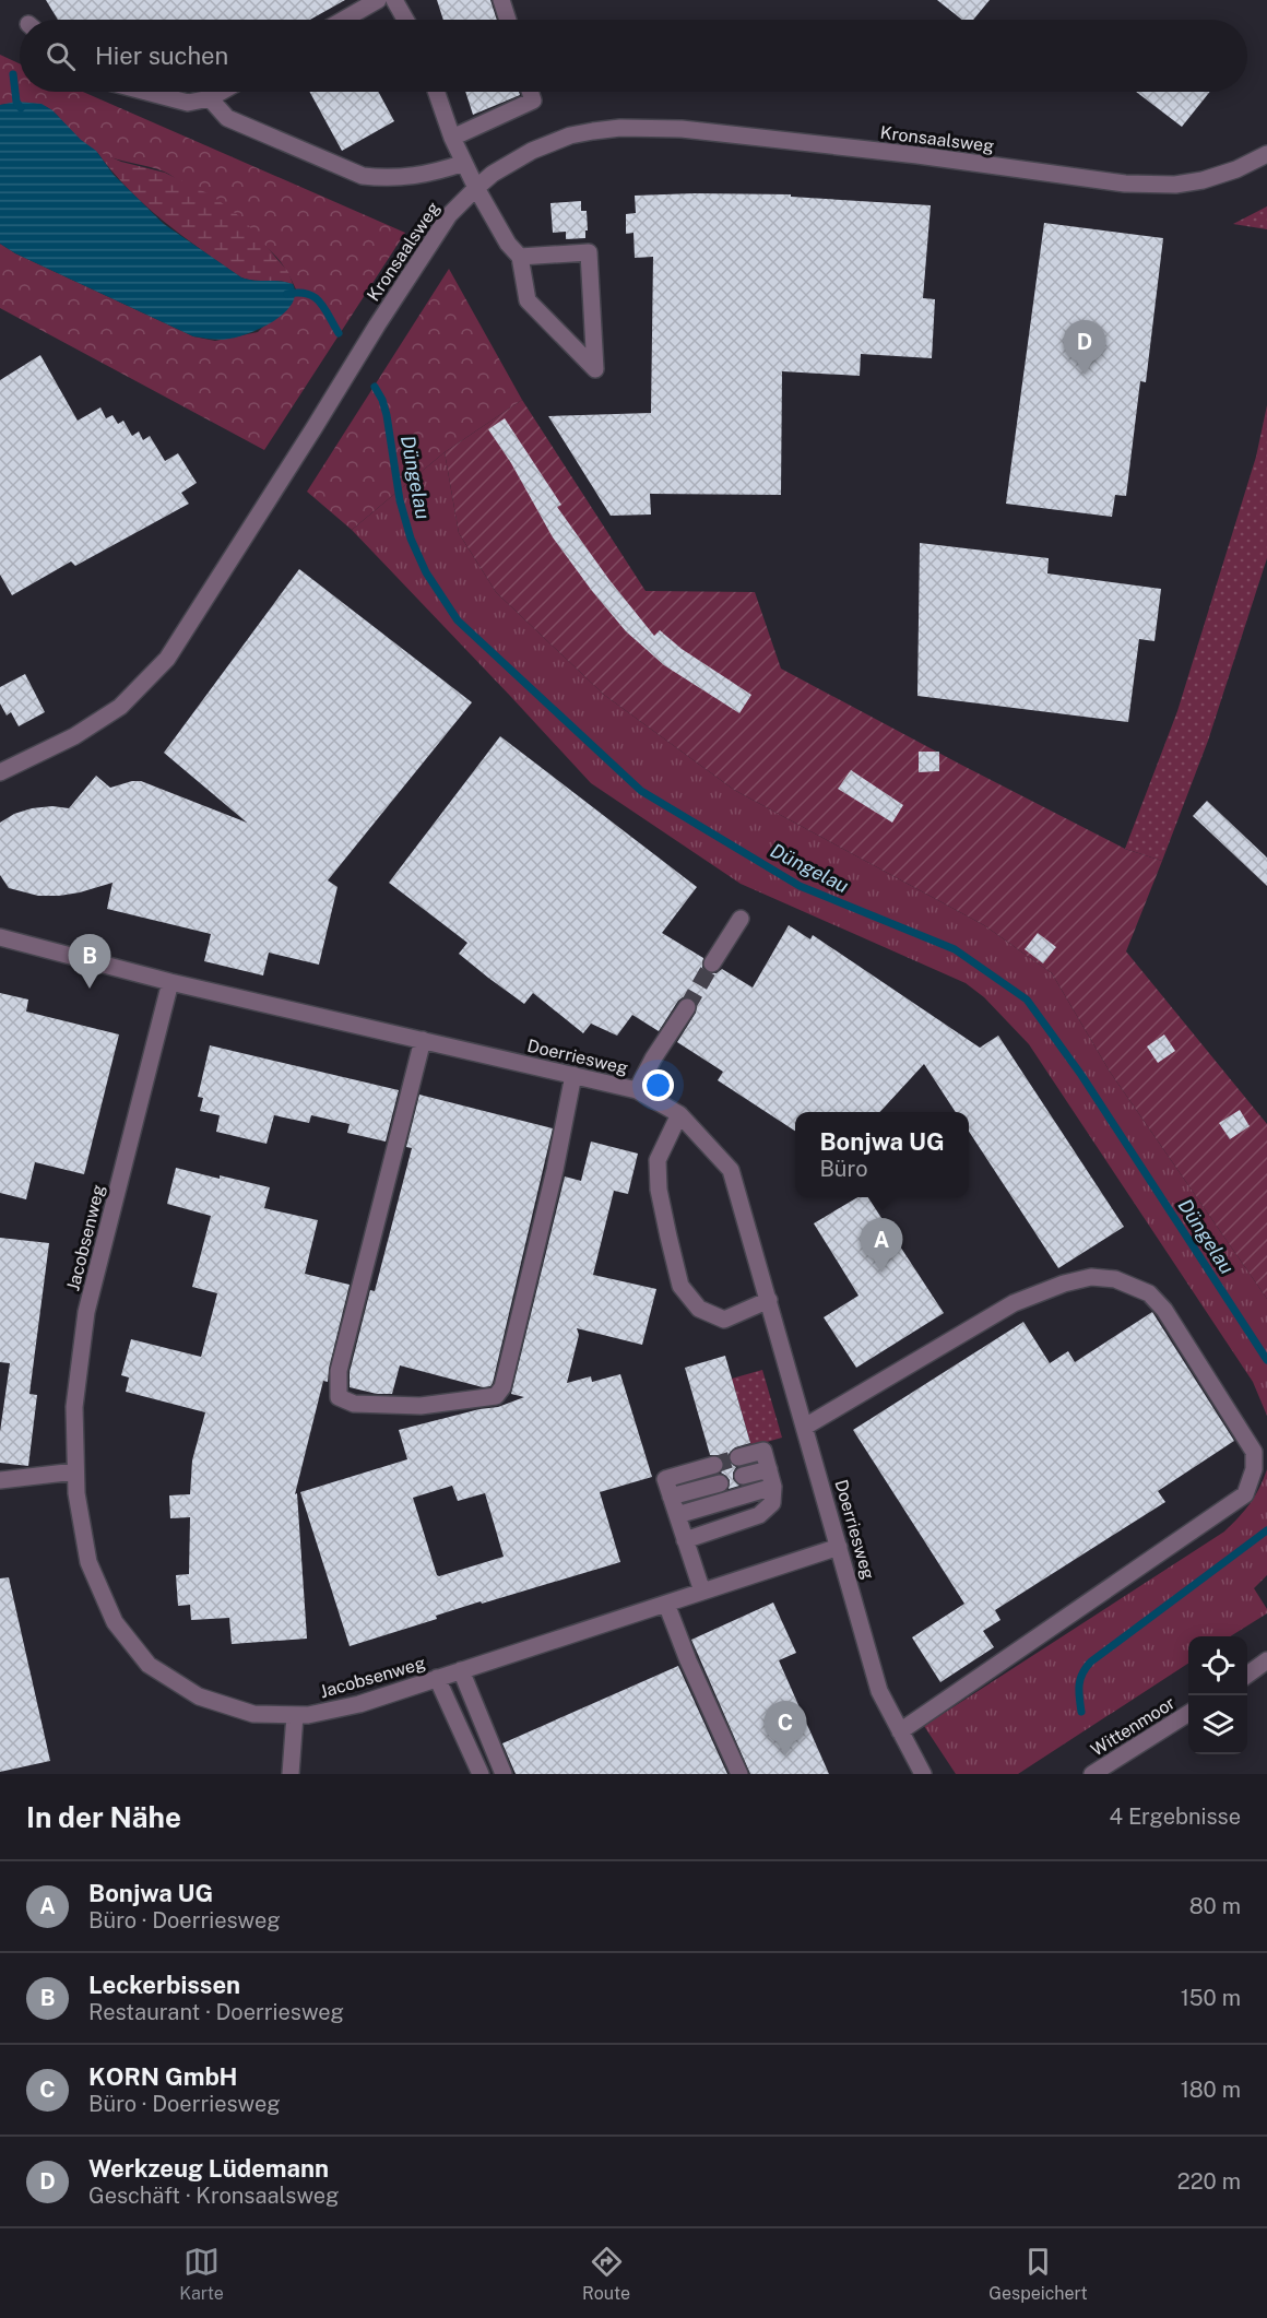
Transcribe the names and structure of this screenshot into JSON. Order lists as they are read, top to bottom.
{
  "streets": {
    "street": [
      "Kronsaalsweg",
      "Doerriesweg",
      "Jacobsenweg",
      "Wittenmoor"
    ]
  },
  "crossings": [
    ["Doerriesweg", "Jacobsenweg"]
  ],
  "water": ["Düngelau"],
  "page": {
    "search": "Hier suchen",
    "pins": [
      "D",
      "B",
      "A",
      "C"
    ],
    "popup": ["Bonjwa UG", "Büro"],
    "heading": ["In der Nähe", "4 Ergebnisse"],
    "list": [
      {
        "mark": "A",
        "name": "Bonjwa UG",
        "note": "Büro · Doerriesweg",
        "value": "80 m"
      },
      {
        "mark": "B",
        "name": "Leckerbissen",
        "note": "Restaurant · Doerriesweg",
        "value": "150 m"
      },
      {
        "mark": "C",
        "name": "KORN GmbH",
        "note": "Büro · Doerriesweg",
        "value": "180 m"
      },
      {
        "mark": "D",
        "name": "Werkzeug Lüdemann",
        "note": "Geschäft · Kronsaalsweg",
        "value": "220 m"
      }
    ],
    "nav": ["Karte", "Route", "Gespeichert"]
  }
}
